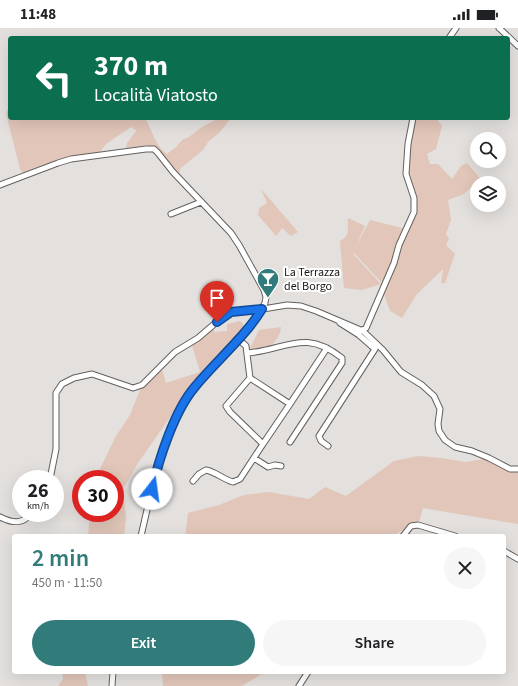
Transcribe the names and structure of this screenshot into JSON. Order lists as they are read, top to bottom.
{
  "places": {
    "bar": ["La Terrazza del Borgo"]
  },
  "page": {
    "status": "11:48",
    "turn": ["370 m", "Località Viatosto"],
    "speed": "26 km/h",
    "limit": "30",
    "heading": ["2 min", "450 m · 11:50"],
    "buttons": ["Exit", "Share"]
  }
}
